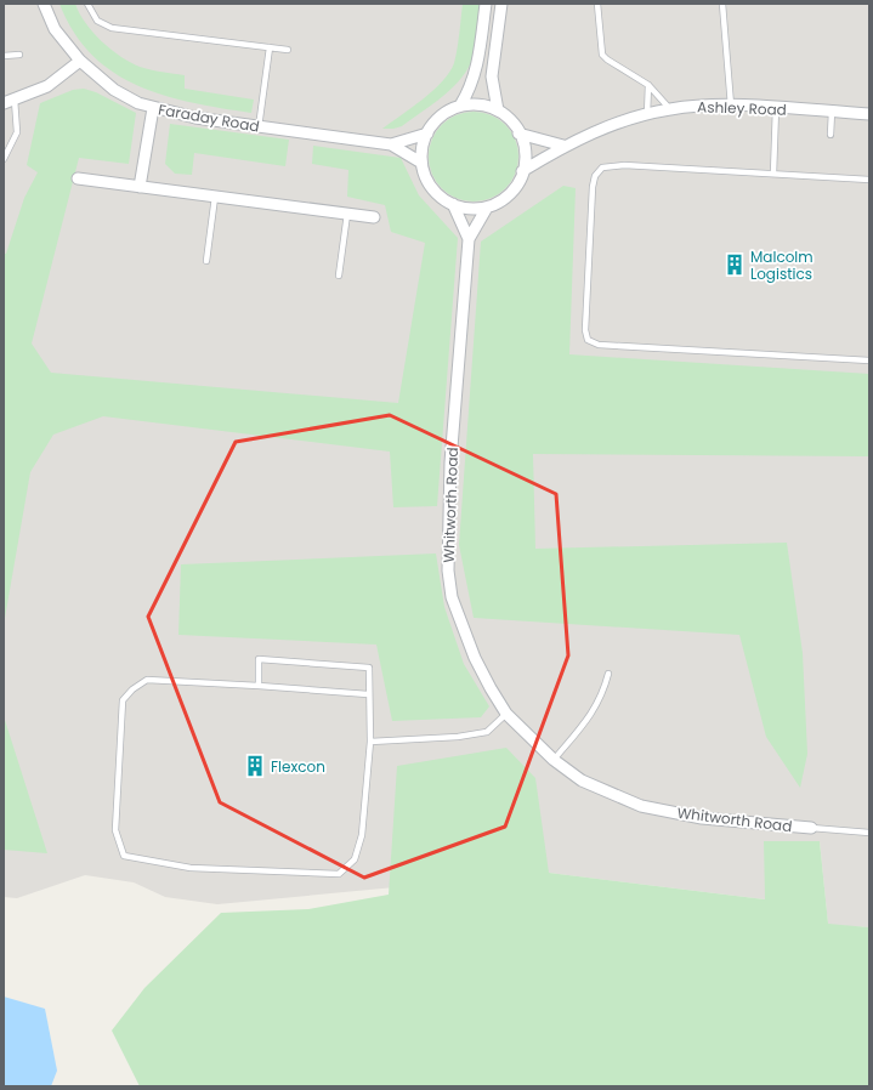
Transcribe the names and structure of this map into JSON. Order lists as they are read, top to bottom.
{
  "streets": {
    "street": ["Ashley Road", "Faraday Road", "Whitworth Road"]
  },
  "crossings": [
    ["Ashley Road", "Faraday Road"],
    ["Ashley Road", "Whitworth Road"],
    ["Faraday Road", "Whitworth Road"]
  ],
  "places": {
    "building": ["Malcolm Logistics", "Flexcon"]
  }
}
